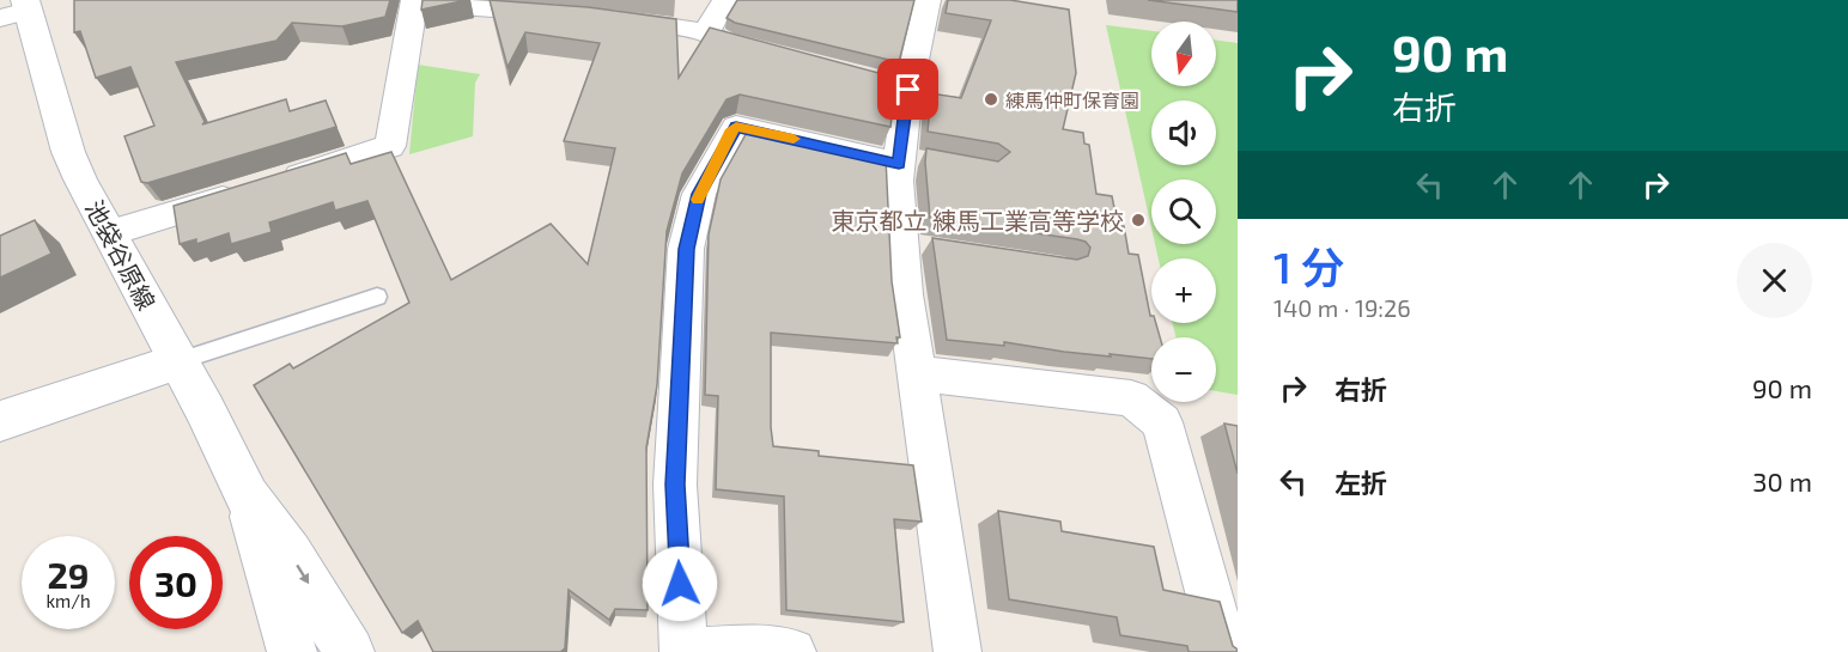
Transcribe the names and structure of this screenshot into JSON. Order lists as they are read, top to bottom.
{
  "streets": {
    "main road": ["池袋谷原線"]
  },
  "places": ["練馬仲町保育園", "東京都立 練馬工業高等学校"],
  "north": "bottom",
  "page": {
    "turn": ["90 m", "右折"],
    "map_buttons": ["+", "−"],
    "heading": ["1 分", "140 m · 19:26"],
    "list": [
      {
        "name": "右折",
        "value": "90 m"
      },
      {
        "name": "左折",
        "value": "30 m"
      }
    ],
    "speed": "29 km/h",
    "limit": "30"
  }
}
